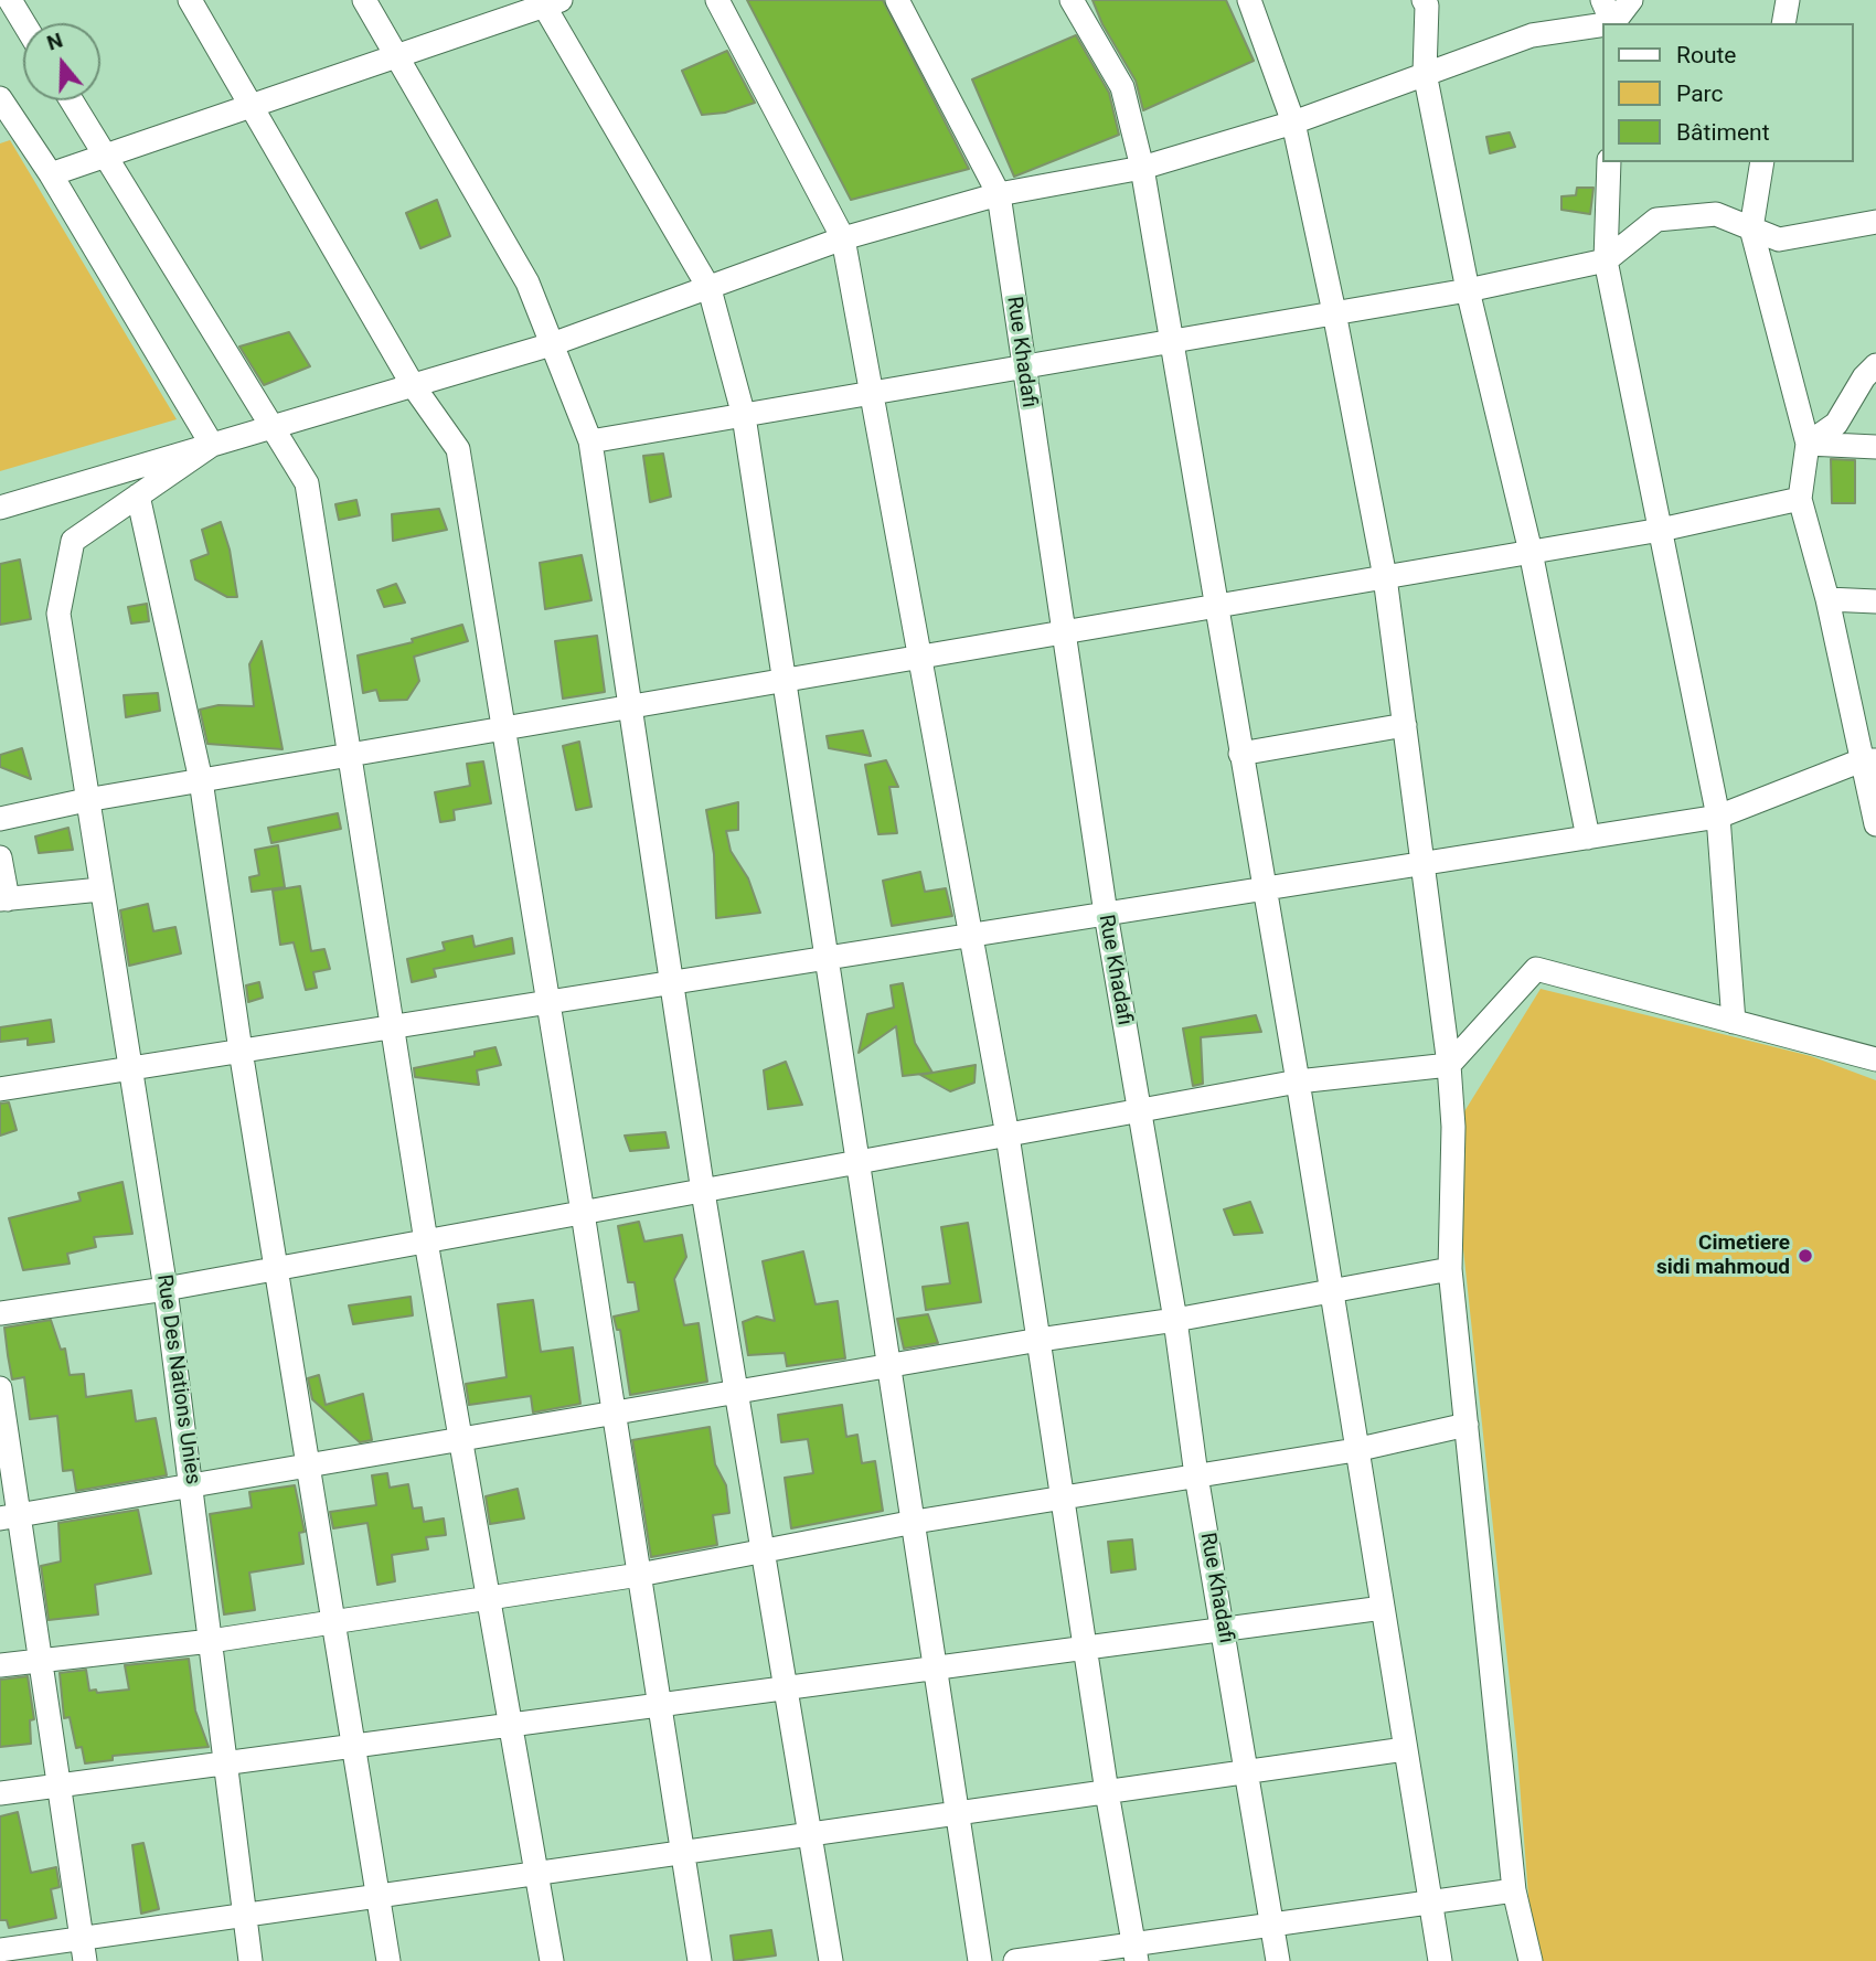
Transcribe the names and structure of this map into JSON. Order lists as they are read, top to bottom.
{
  "streets": {
    "street": ["Rue Khadafi", "Rue Des Nations Unies"]
  },
  "places": ["Cimetiere sidi mahmoud"],
  "legend": ["Route", "Parc", "Bâtiment"],
  "north": "top"
}
